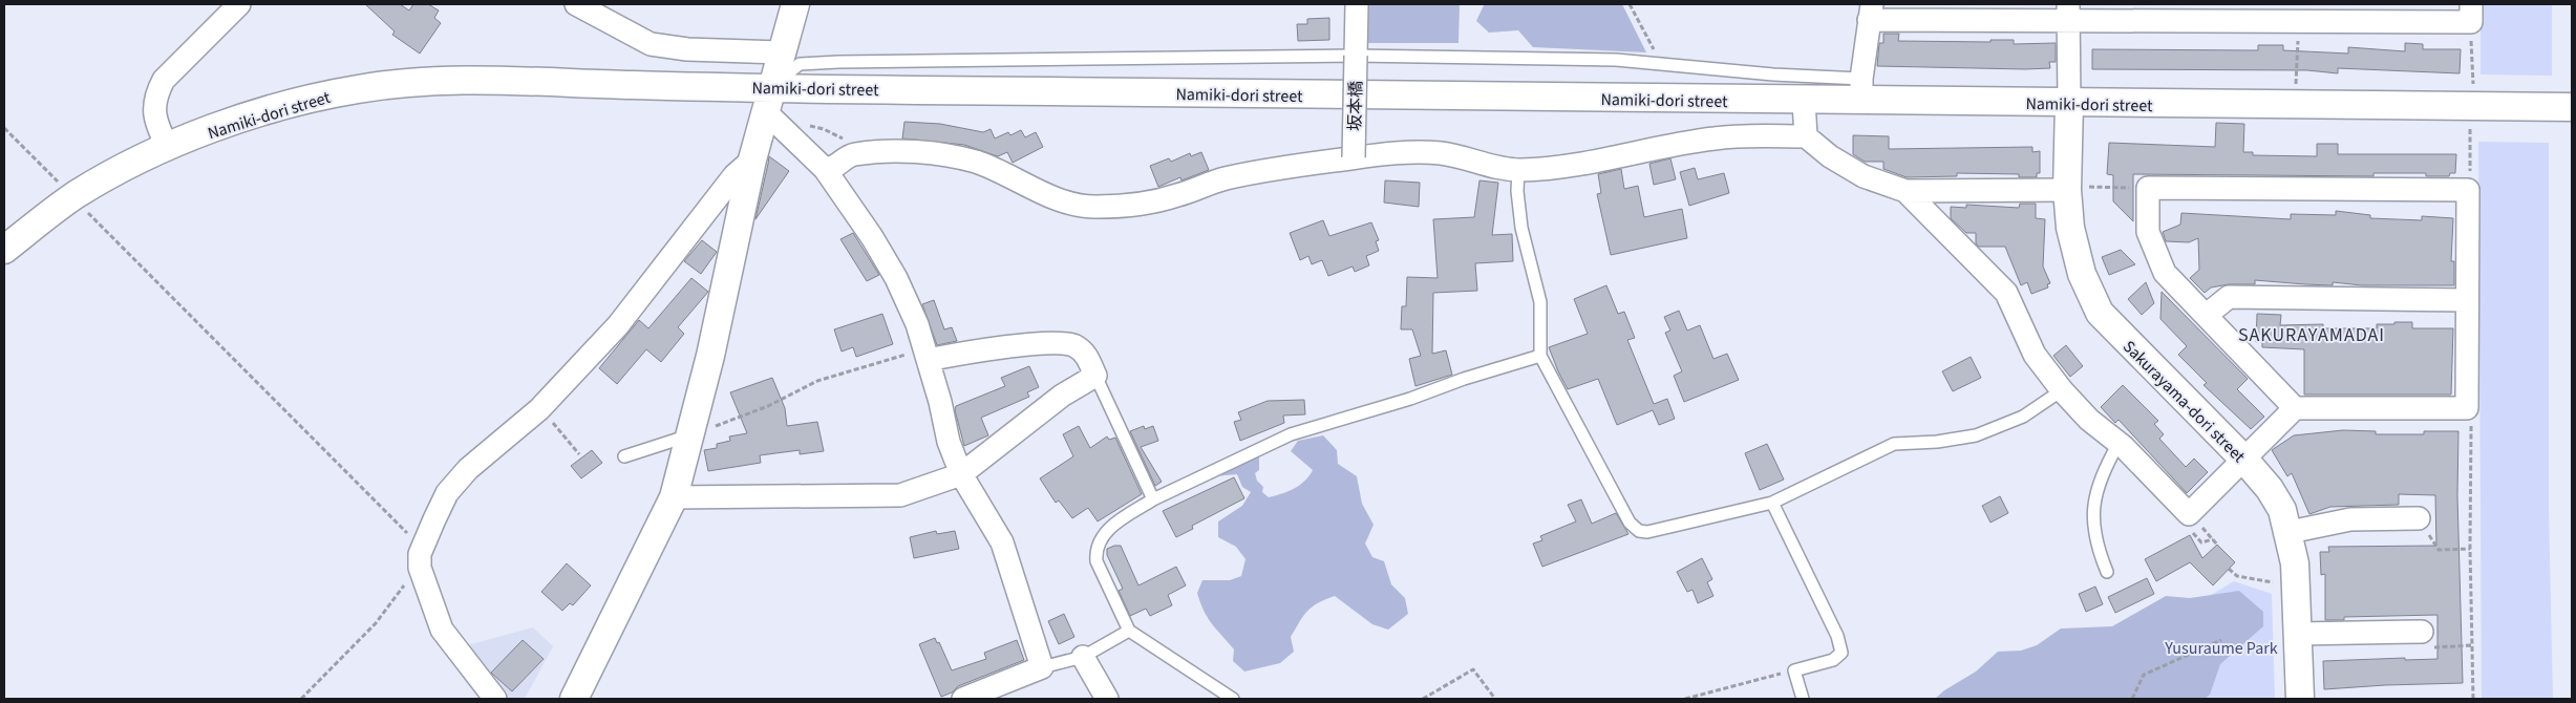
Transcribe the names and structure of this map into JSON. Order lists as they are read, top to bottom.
{
  "streets": {
    "street": ["Namiki-dori street", "坂本橋", "Sakurayama-dori street"]
  },
  "crossings": [
    ["Namiki-dori street", "Sakurayama-dori street"]
  ],
  "districts": ["SAKURAYAMADAI"],
  "parks": ["Yusuraume Park"]
}
